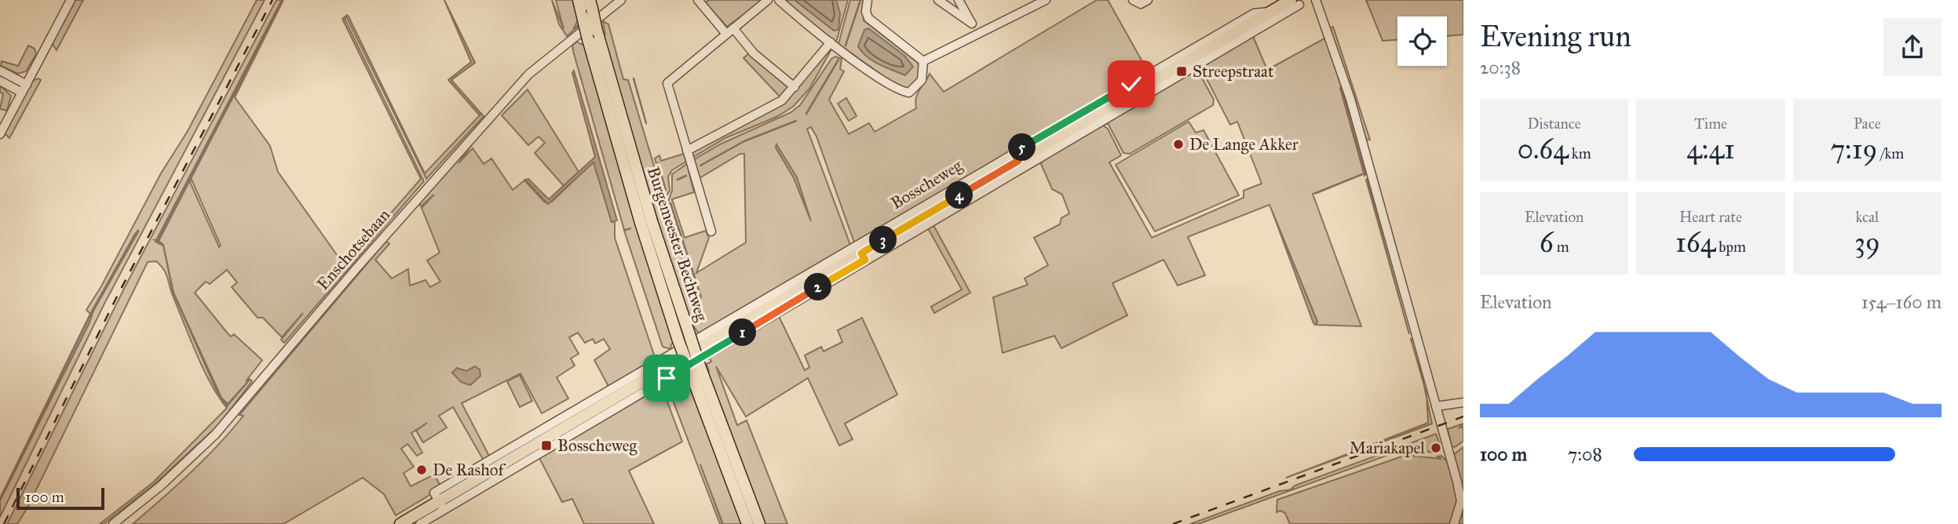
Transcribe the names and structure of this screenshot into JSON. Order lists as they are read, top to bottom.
{
  "streets": {
    "main road": ["Bosscheweg", "Burgemeester Bechtweg"],
    "street": ["Enschotsebaan"]
  },
  "places": {
    "transit": ["Streepstraat", "Bosscheweg"],
    "other": ["De Lange Akker", "Mariakapel", "De Rashof"]
  },
  "scale_bar": "100 m",
  "page": {
    "heading": ["Evening run", "20:38"],
    "stats": [
      ["Distance", "0.64 km"],
      ["Time", "4:41"],
      ["Pace", "7:19 /km"],
      ["Elevation", "6 m"],
      ["Heart rate", "164 bpm"],
      ["kcal", "39"]
    ],
    "pins": [
      "5",
      "4",
      "3",
      "2",
      "1"
    ],
    "chart": ["Elevation", "154–160 m"],
    "list": [
      {
        "name": "100 m",
        "note": "7:08"
      }
    ],
    "scale": "100 m"
  }
}
